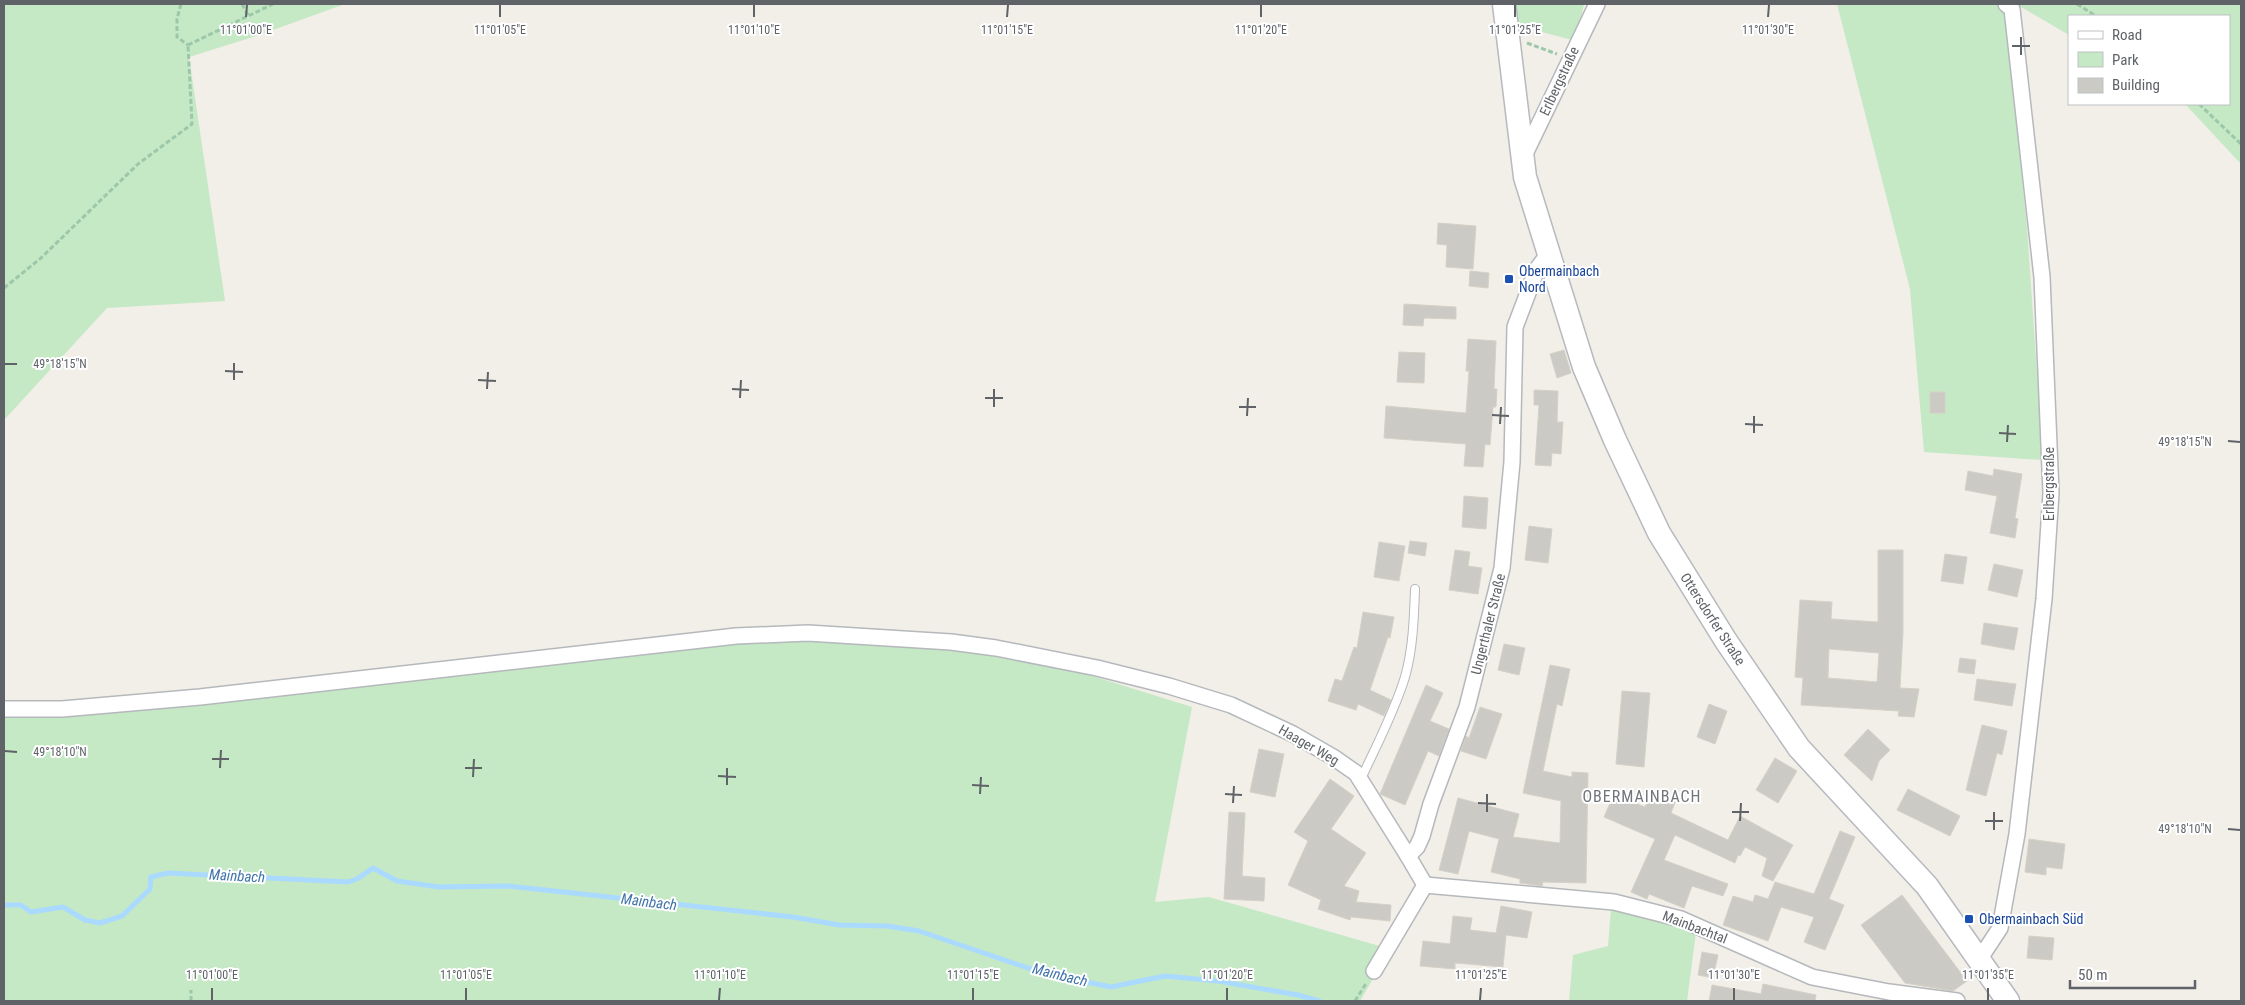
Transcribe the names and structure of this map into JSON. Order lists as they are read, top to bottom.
{
  "streets": {
    "main road": ["Ottersdorfer Straße"],
    "street": [
      "Erlbergstraße",
      "Ungerthaler Straße",
      "Haager Weg",
      "Mainbachtal"
    ]
  },
  "crossings": [
    ["Erlbergstraße", "Ottersdorfer Straße"],
    ["Ottersdorfer Straße", "Ungerthaler Straße"],
    ["Ungerthaler Straße", "Haager Weg"]
  ],
  "districts": ["OBERMAINBACH"],
  "water": ["Mainbach"],
  "places": {
    "transit": ["Obermainbach Nord", "Obermainbach Süd"]
  },
  "legend": ["Road", "Park", "Building"],
  "scale_bar": "50 m",
  "coordinates": [
    "11°01'00\"E",
    "11°01'05\"E",
    "11°01'10\"E",
    "11°01'15\"E",
    "11°01'20\"E",
    "11°01'25\"E",
    "11°01'30\"E",
    "49°18'15\"N",
    "49°18'10\"N",
    "11°01'35\"E"
  ]
}
